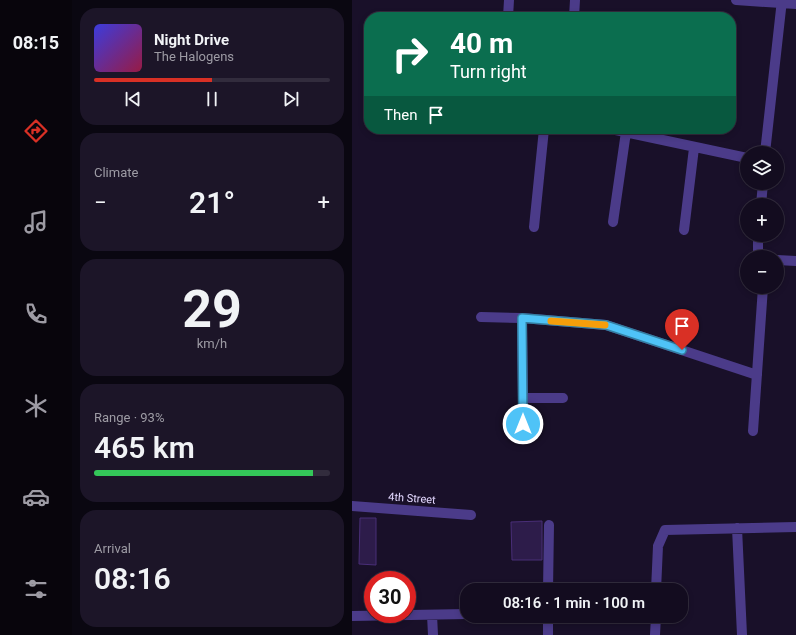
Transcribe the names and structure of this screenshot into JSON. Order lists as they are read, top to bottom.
{
  "streets": {
    "street": ["4th Street"]
  },
  "page": {
    "tabs": "08:15",
    "turn": ["40 m", "Turn right"],
    "song": ["Night Drive", "The Halogens"],
    "then": "Then",
    "tile": [
      "Climate",
      ["29", "km/h"],
      ["Range · 93%", "465 km"],
      ["Arrival", "08:16"]
    ],
    "map_buttons": ["+", "−"],
    "heat": ["−", "21°", "+"],
    "limit": "30",
    "trip": "08:16 · 1 min · 100 m"
  }
}
